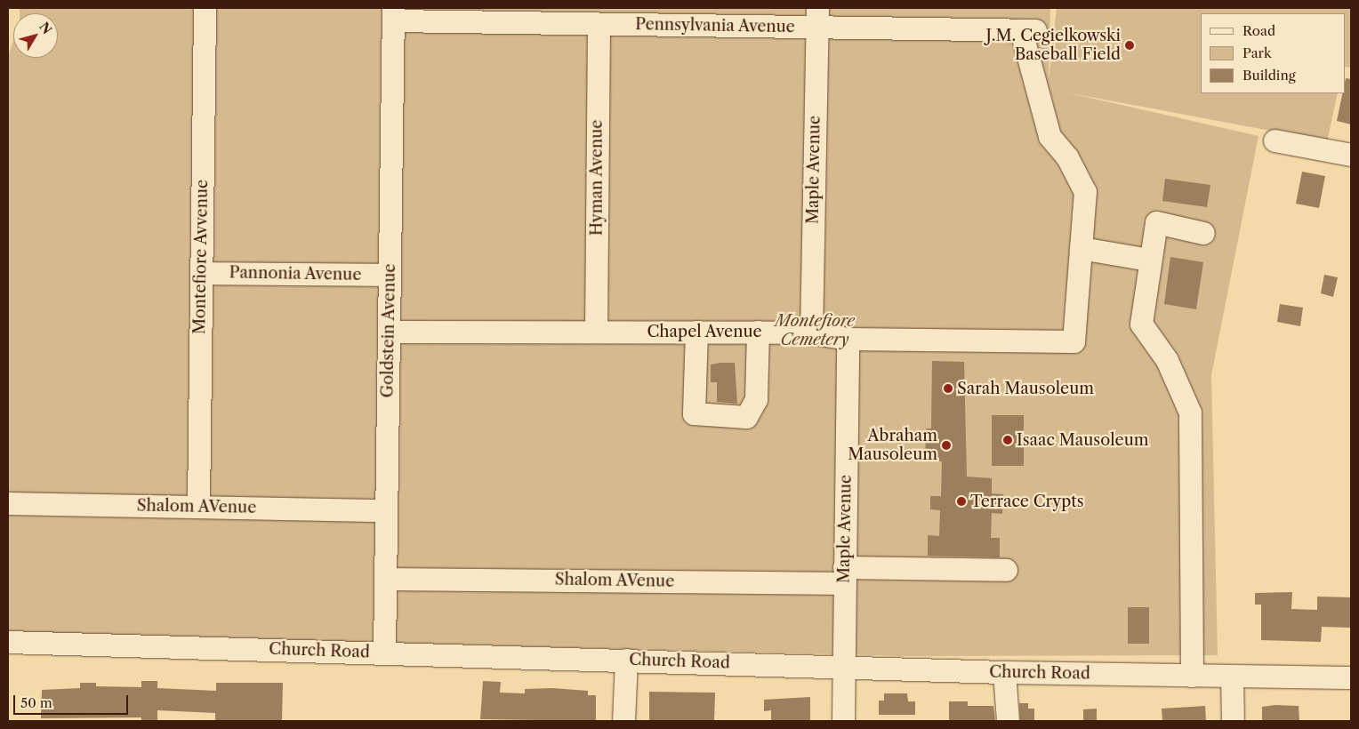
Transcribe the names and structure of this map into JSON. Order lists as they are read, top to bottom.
{
  "streets": {
    "street": [
      "Pennsylvania Avenue",
      "Maple Avenue",
      "Hyman Avenue",
      "Montefiore Avvenue",
      "Pannonia Avenue",
      "Goldstein Avenue",
      "Chapel Avenue",
      "Shalom AVenue",
      "Church Road"
    ]
  },
  "crossings": [
    ["Pennsylvania Avenue", "Maple Avenue"],
    ["Pennsylvania Avenue", "Hyman Avenue"],
    ["Pennsylvania Avenue", "Goldstein Avenue"],
    ["Pennsylvania Avenue", "Chapel Avenue"],
    ["Maple Avenue", "Chapel Avenue"],
    ["Maple Avenue", "Shalom AVenue"],
    ["Maple Avenue", "Church Road"],
    ["Hyman Avenue", "Chapel Avenue"],
    ["Montefiore Avvenue", "Pannonia Avenue"],
    ["Montefiore Avvenue", "Shalom AVenue"],
    ["Pannonia Avenue", "Goldstein Avenue"],
    ["Goldstein Avenue", "Chapel Avenue"],
    ["Goldstein Avenue", "Shalom AVenue"],
    ["Goldstein Avenue", "Church Road"]
  ],
  "parks": ["Montefiore Cemetery"],
  "places": [
    "J.M. Cegielkowski Baseball Field",
    "Sarah Mausoleum",
    "Isaac Mausoleum",
    "Abraham Mausoleum",
    "Terrace Crypts"
  ],
  "legend": ["Road", "Park", "Building"],
  "scale_bar": "50 m",
  "north": "top right"
}
